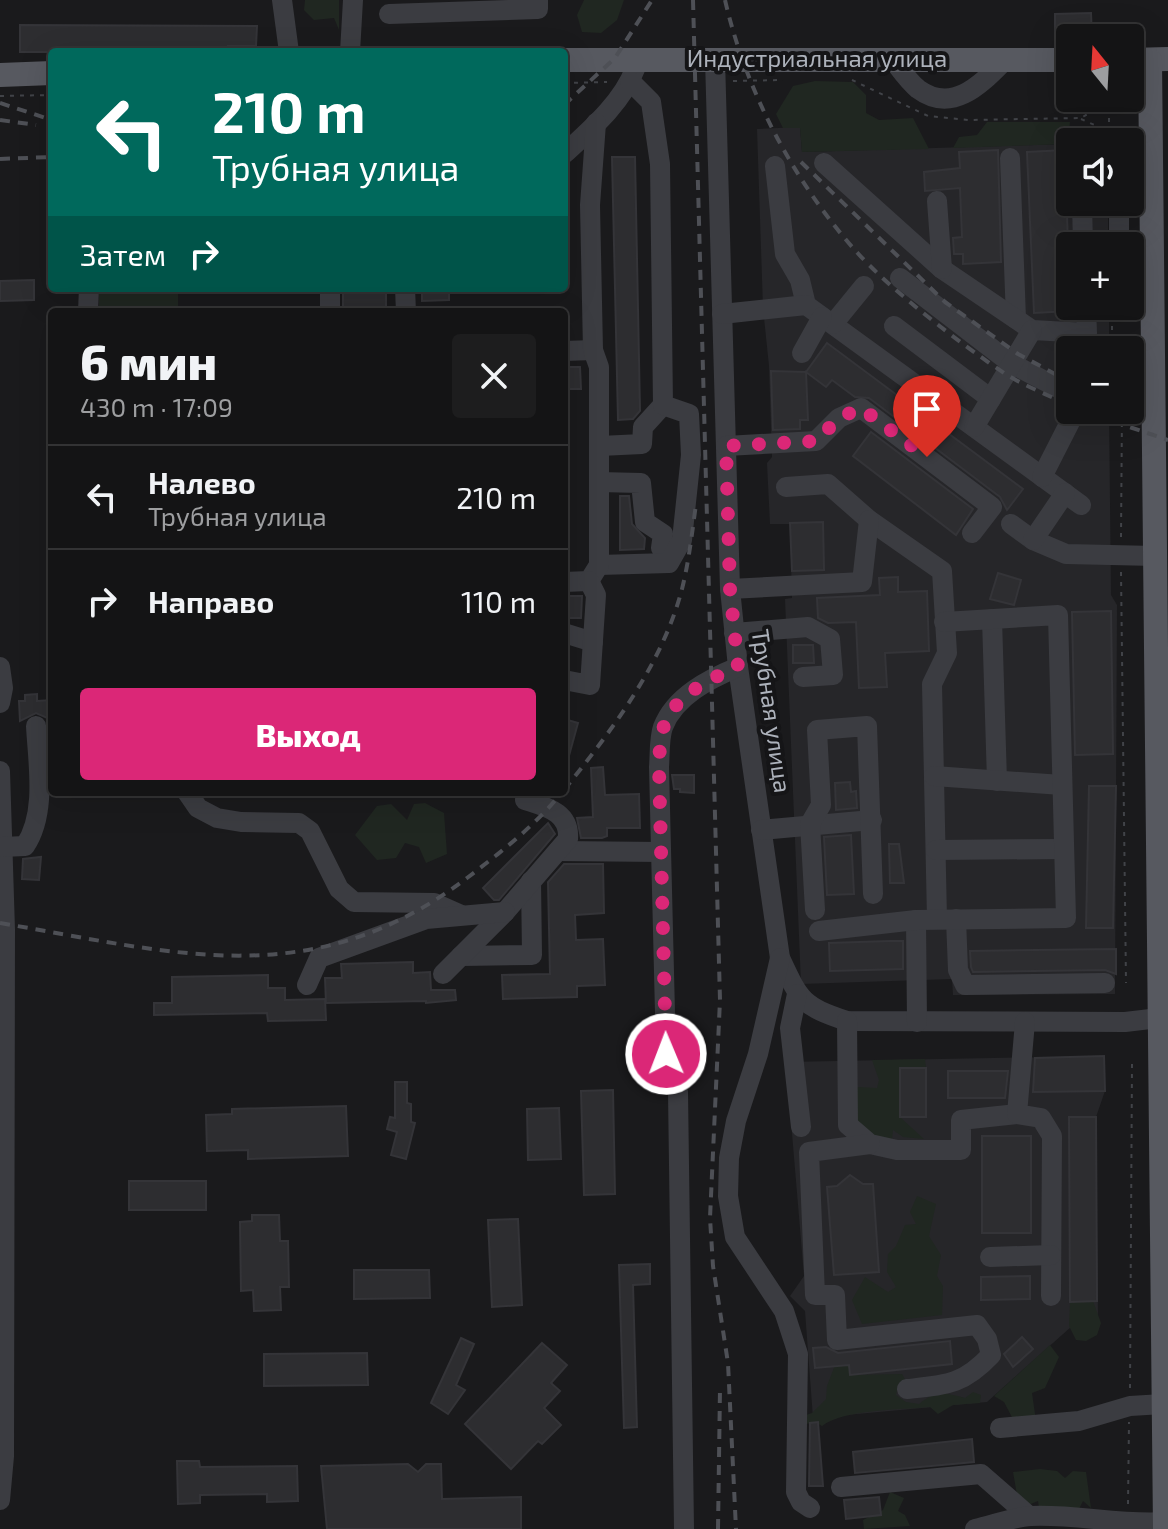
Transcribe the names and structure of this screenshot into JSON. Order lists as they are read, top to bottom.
{
  "streets": {
    "main road": ["Индустриальная улица"],
    "street": ["Трубная улица"]
  },
  "crossings": [
    ["Индустриальная улица", "Трубная улица"]
  ],
  "north": "top",
  "page": {
    "map_buttons": ["+", "−"],
    "turn": ["210 m", "Трубная улица"],
    "then": "Затем",
    "heading": ["6 мин", "430 m · 17:09"],
    "list": [
      {
        "name": "Налево",
        "note": "Трубная улица",
        "value": "210 m"
      },
      {
        "name": "Направо",
        "value": "110 m"
      }
    ],
    "buttons": "Выход"
  }
}
